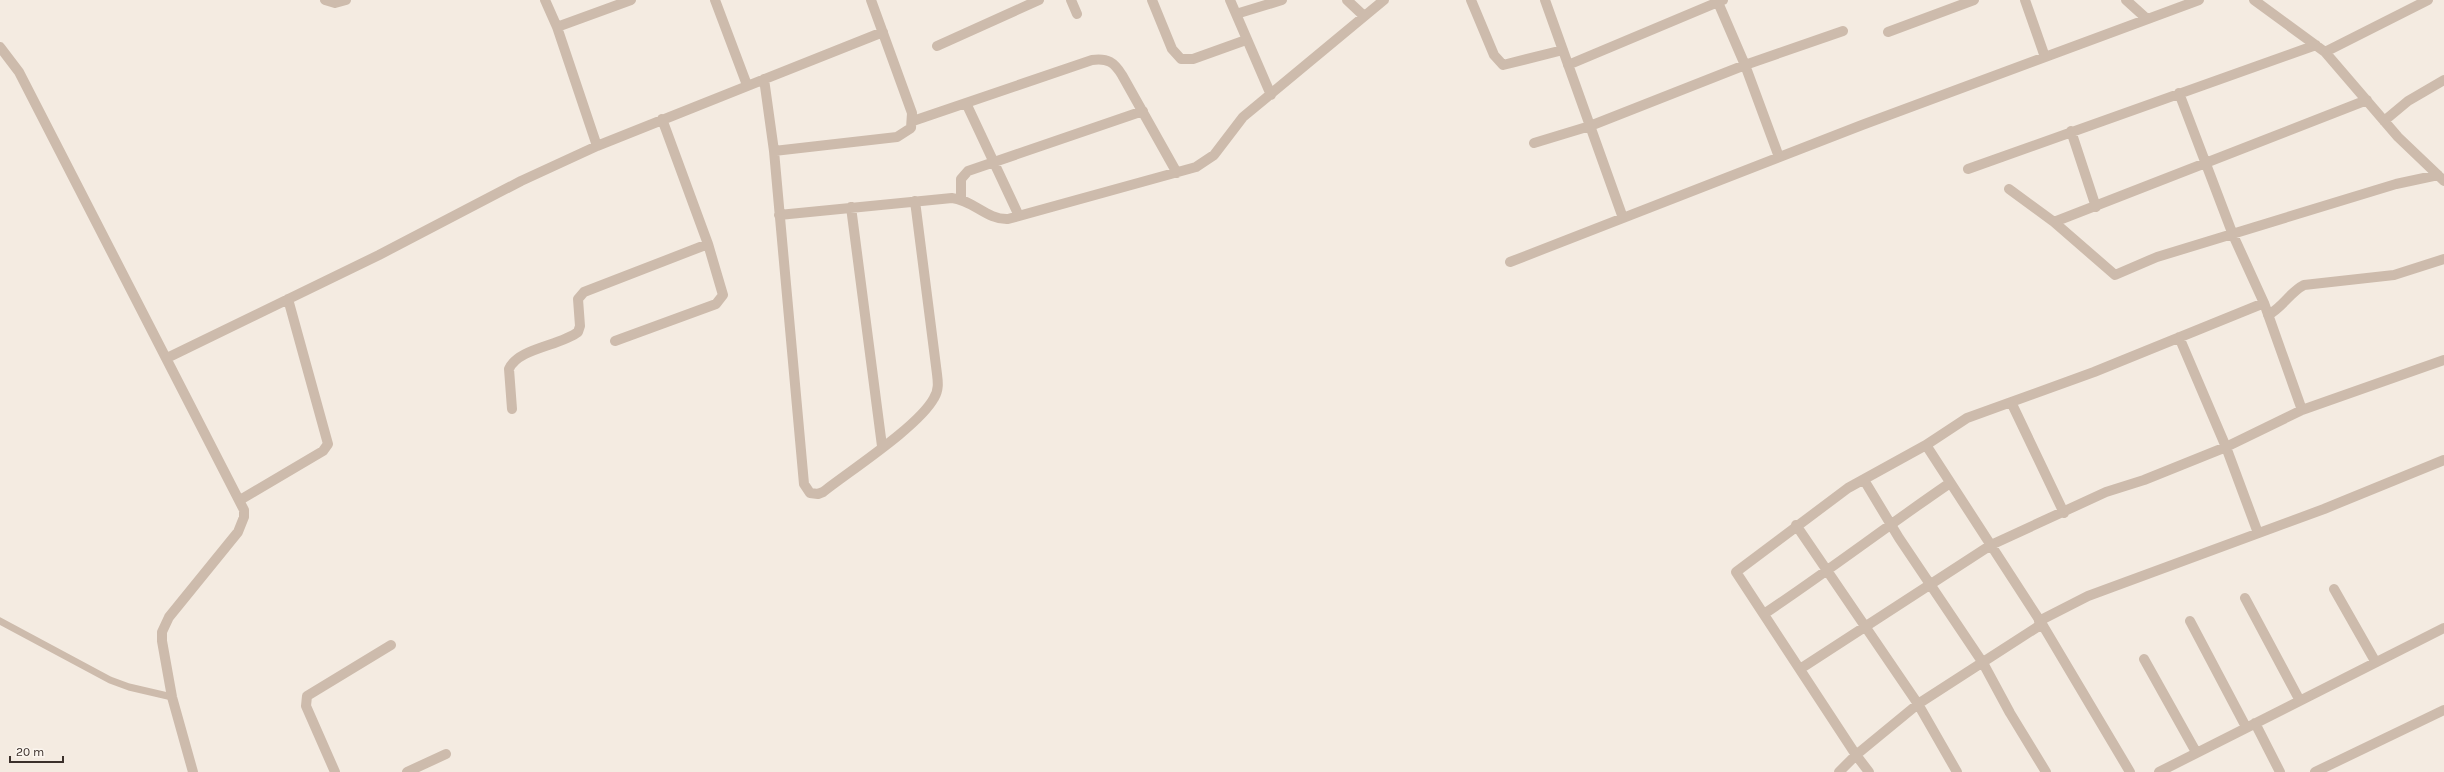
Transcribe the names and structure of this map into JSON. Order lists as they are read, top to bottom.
{
  "scale_bar": "20 m"
}
